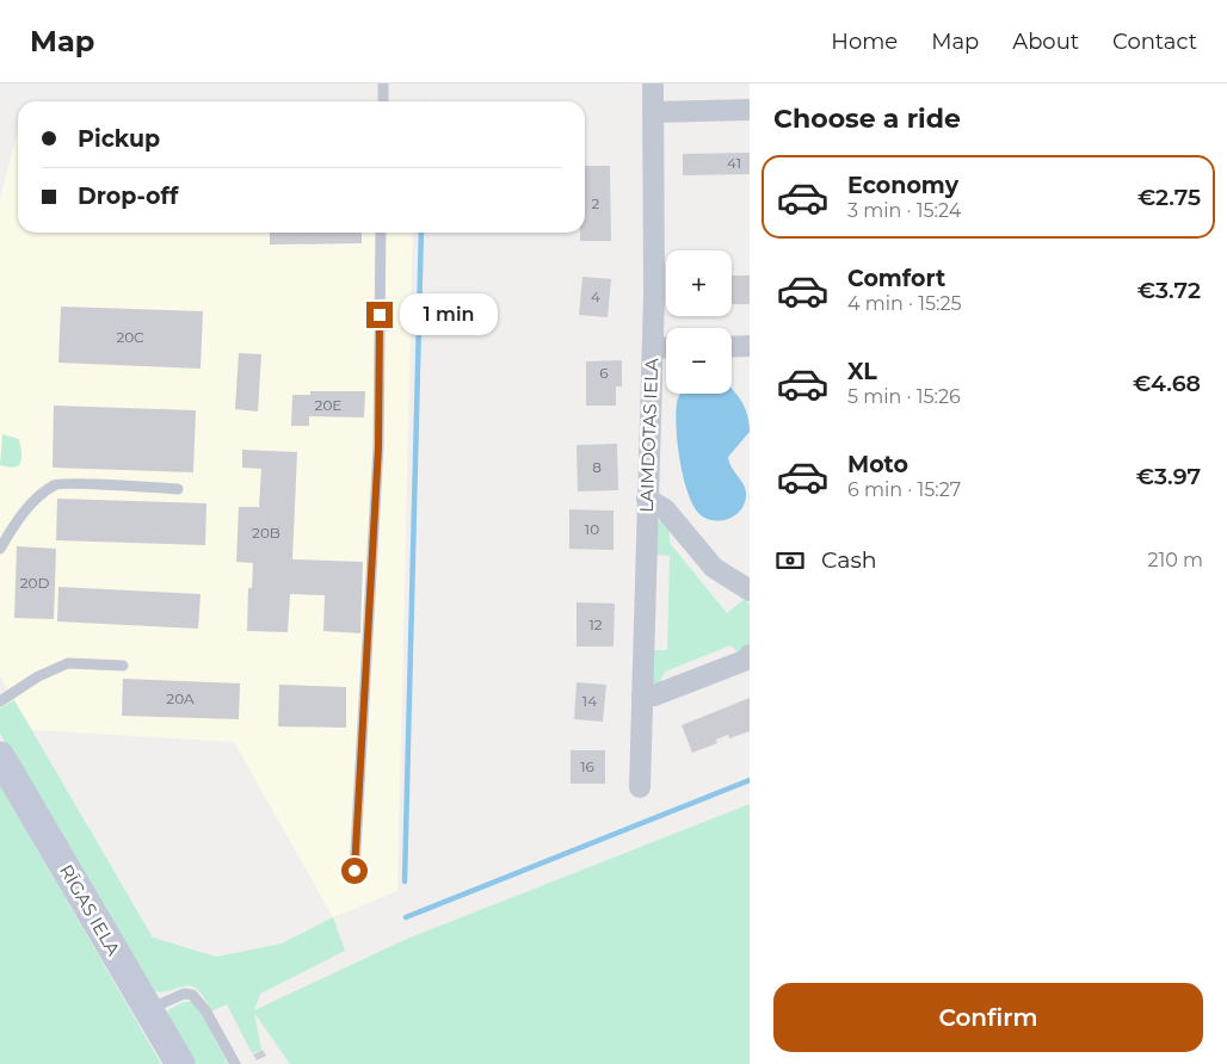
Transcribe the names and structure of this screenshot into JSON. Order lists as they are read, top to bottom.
{
  "streets": {
    "main road": ["RĪGAS IELA"],
    "street": ["LAIMDOTAS IELA"]
  },
  "house_numbers": [
    "41",
    "2",
    "4",
    "20C",
    "6",
    "20E",
    "8",
    "10",
    "20B",
    "20D",
    "12",
    "20A",
    "14",
    "16"
  ],
  "page": {
    "header": "Map",
    "nav": [
      "Home",
      "Map",
      "About",
      "Contact"
    ],
    "heading": "Choose a ride",
    "banner": ["Pickup", "Drop-off"],
    "list": [
      {
        "name": "Economy",
        "note": "3 min · 15:24",
        "value": "€2.75"
      },
      {
        "name": "Comfort",
        "note": "4 min · 15:25",
        "value": "€3.72"
      },
      {
        "name": "XL",
        "note": "5 min · 15:26",
        "value": "€4.68"
      },
      {
        "name": "Moto",
        "note": "6 min · 15:27",
        "value": "€3.97"
      }
    ],
    "map_buttons": ["+", "−"],
    "bubble": "1 min",
    "pay": ["Cash", "210 m"],
    "buttons": "Confirm"
  }
}
